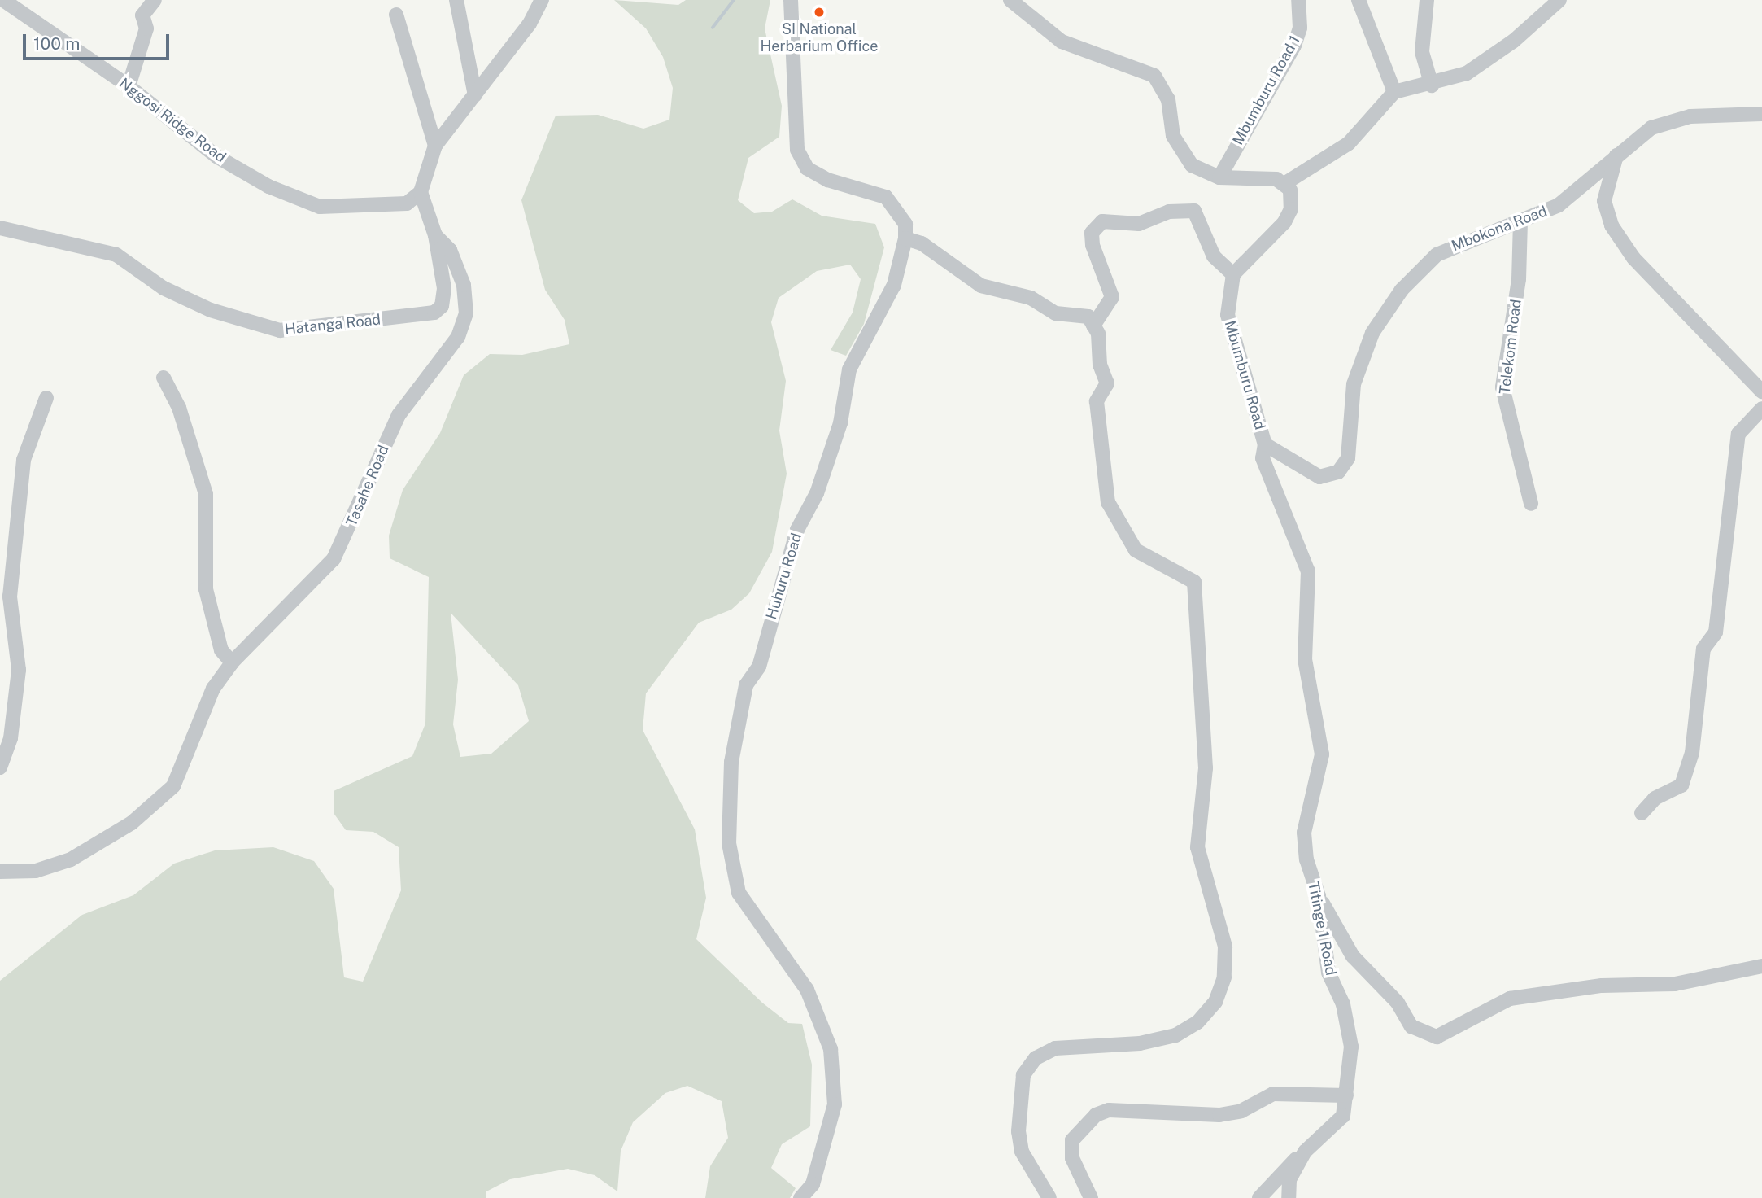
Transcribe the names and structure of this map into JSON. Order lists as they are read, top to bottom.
{
  "streets": {
    "street": [
      "Mbumburu Road 1",
      "Nggosi Ridge Road",
      "Mbokona Road",
      "Hatanga Road",
      "Telekom Road",
      "Mbumburu Road",
      "Tasahe Road",
      "Huhuru Road",
      "Titinge 1 Road"
    ]
  },
  "crossings": [
    ["Nggosi Ridge Road", "Tasahe Road"],
    ["Mbokona Road", "Telekom Road"],
    ["Mbokona Road", "Mbumburu Road"],
    ["Mbokona Road", "Titinge 1 Road"],
    ["Hatanga Road", "Tasahe Road"],
    ["Mbumburu Road", "Titinge 1 Road"]
  ],
  "places": ["SI National Herbarium Office"],
  "scale_bar": "100 m"
}
